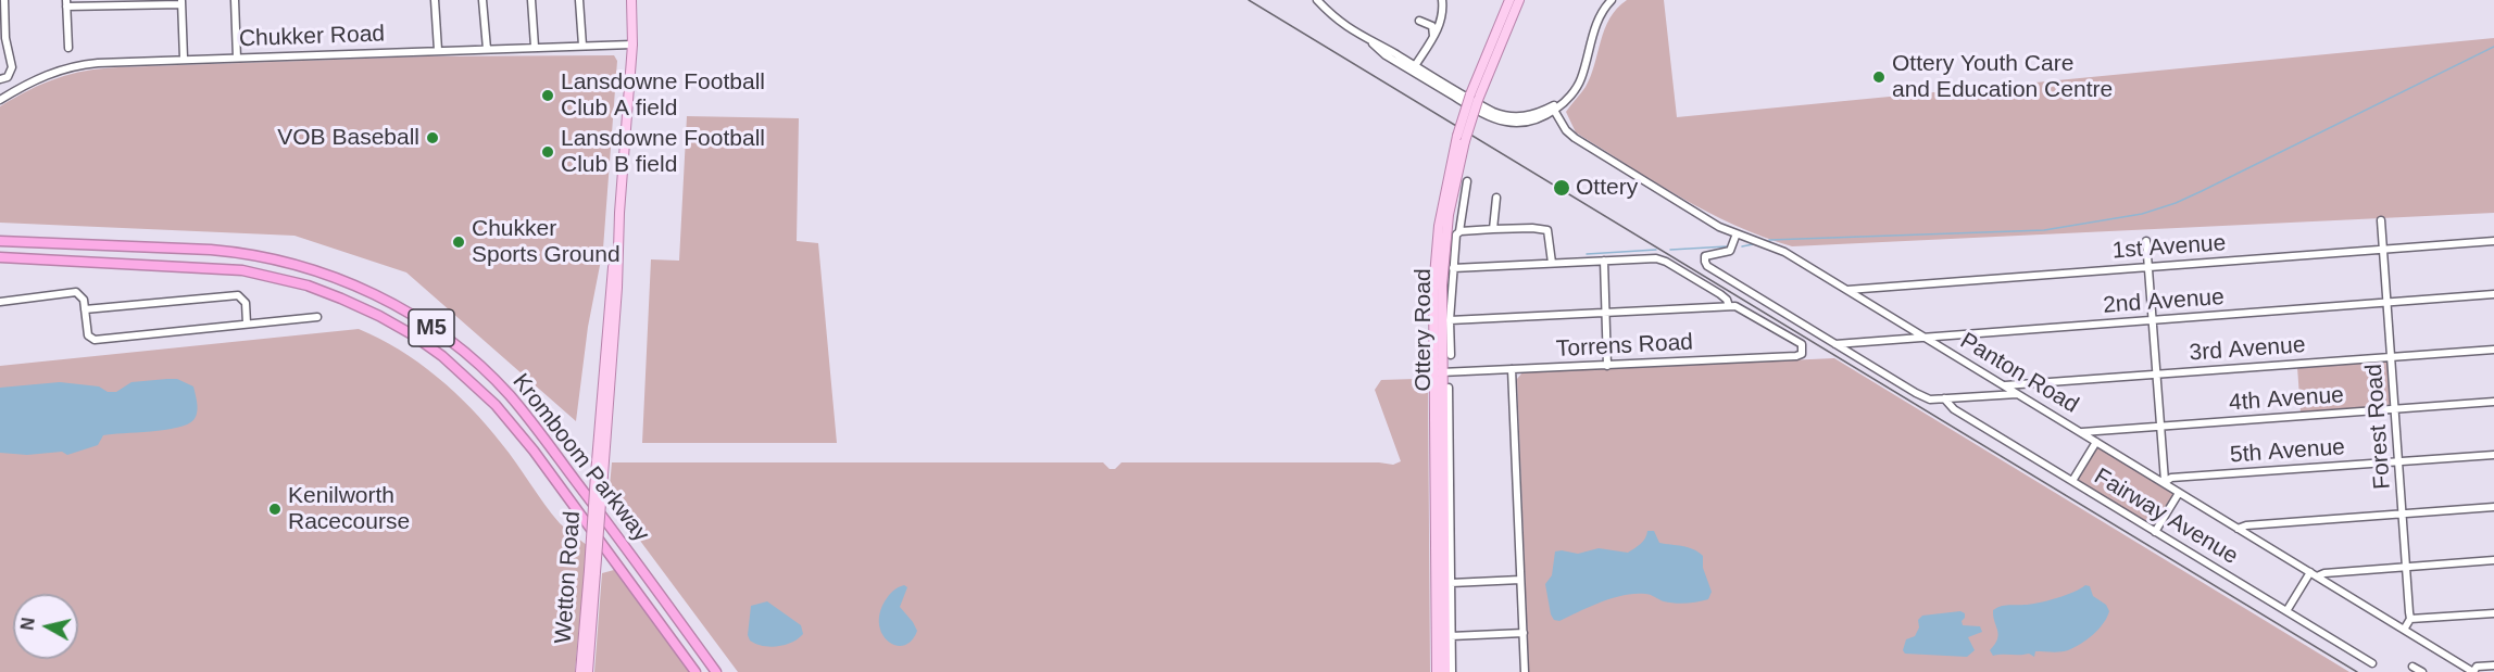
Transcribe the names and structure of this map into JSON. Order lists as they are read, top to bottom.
{
  "streets": {
    "highway": ["M5", "Kromboom Parkway"],
    "main road": ["Ottery Road", "Wetton Road"],
    "street": [
      "Chukker Road",
      "1st Avenue",
      "2nd Avenue",
      "Torrens Road",
      "3rd Avenue",
      "Panton Road",
      "4th Avenue",
      "Forest Road",
      "5th Avenue",
      "Fairway Avenue"
    ]
  },
  "crossings": [
    ["Chukker Road", "Wetton Road"],
    ["1st Avenue", "Panton Road"],
    ["1st Avenue", "Forest Road"],
    ["2nd Avenue", "Panton Road"],
    ["2nd Avenue", "Forest Road"],
    ["Ottery Road", "Torrens Road"],
    ["3rd Avenue", "Panton Road"],
    ["3rd Avenue", "Forest Road"],
    ["Panton Road", "4th Avenue"],
    ["Panton Road", "5th Avenue"],
    ["4th Avenue", "Forest Road"],
    ["Forest Road", "5th Avenue"]
  ],
  "places": [
    "Ottery Youth Care and Education Centre",
    "Lansdowne Football Club A field",
    "VOB Baseball",
    "Lansdowne Football Club B field",
    "Ottery",
    "Chukker Sports Ground",
    "Kenilworth Racecourse"
  ],
  "north": "left"
}
